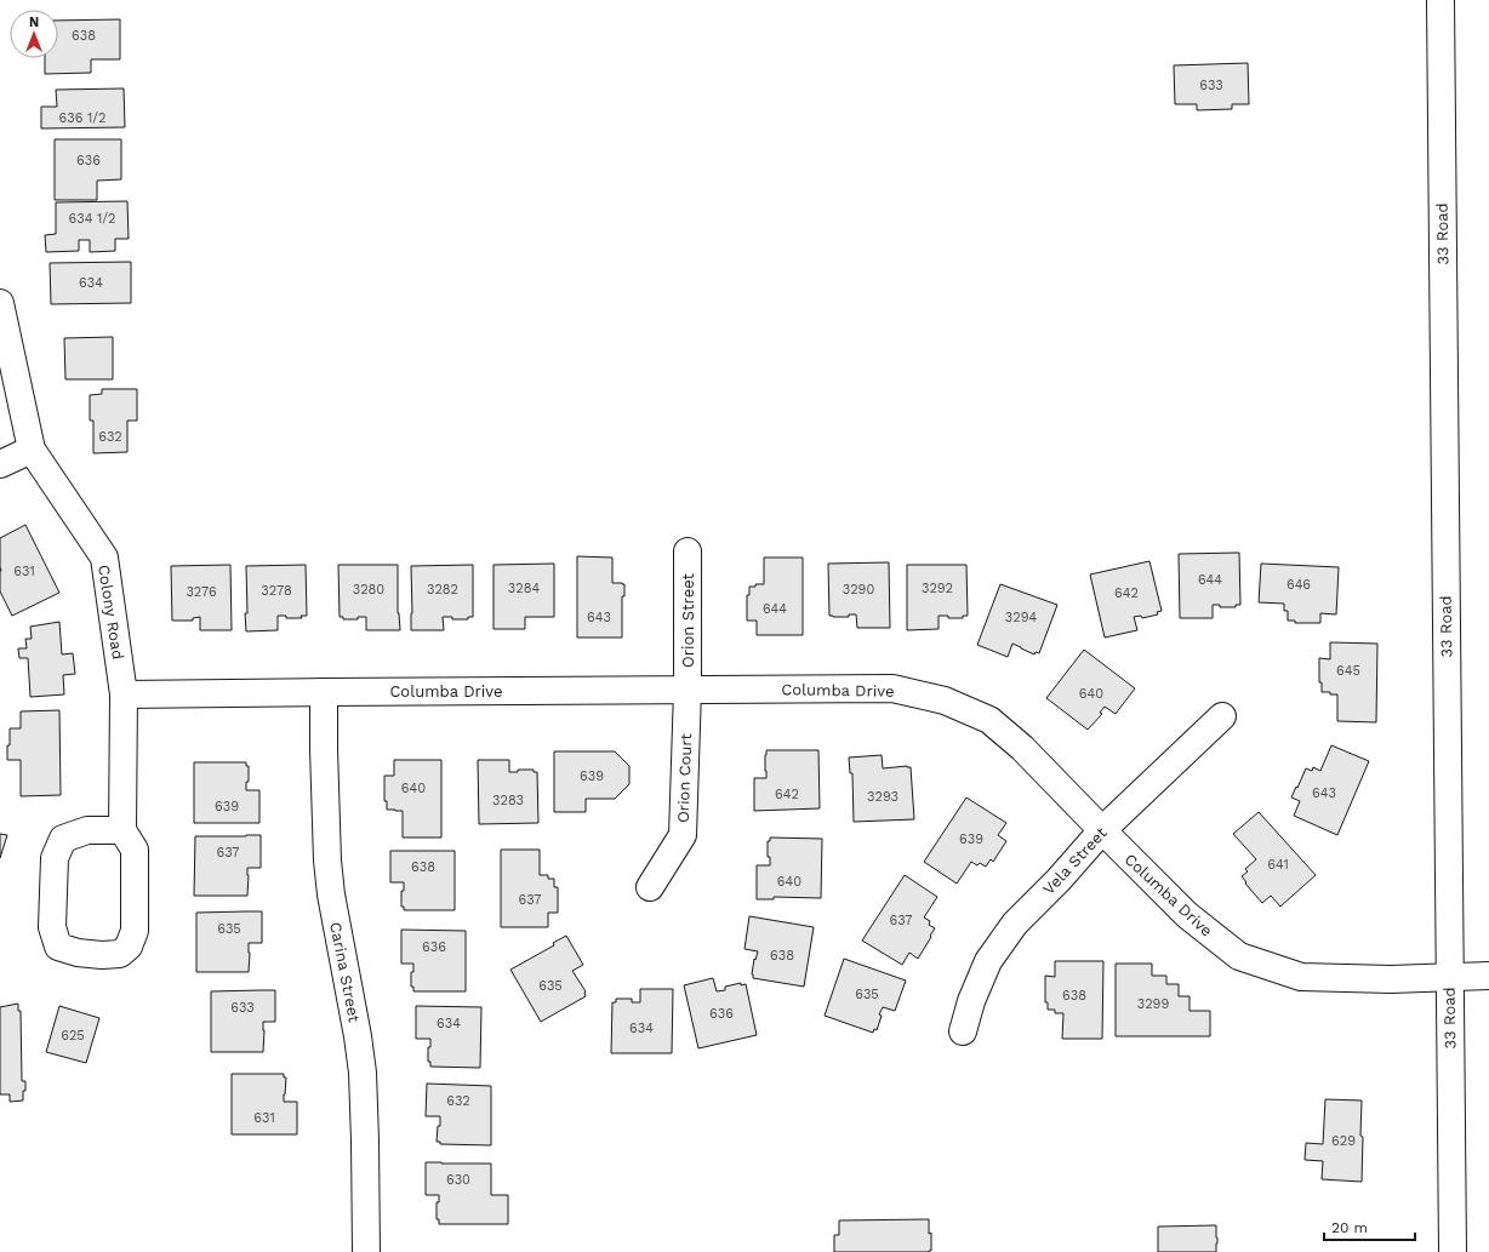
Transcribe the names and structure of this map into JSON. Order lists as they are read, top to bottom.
{
  "streets": {
    "street": [
      "33 Road",
      "Colony Road",
      "Orion Street",
      "Columba Drive",
      "Orion Court",
      "Vela Street",
      "Carina Street"
    ]
  },
  "crossings": [
    ["33 Road", "Columba Drive"],
    ["Colony Road", "Columba Drive"],
    ["Orion Street", "Columba Drive"],
    ["Orion Street", "Orion Court"],
    ["Columba Drive", "Orion Court"],
    ["Columba Drive", "Vela Street"],
    ["Columba Drive", "Carina Street"]
  ],
  "house_numbers": [
    "638",
    "633",
    "636 1/2",
    "636",
    "634 1/2",
    "634",
    "632",
    "631",
    "644",
    "646",
    "3284",
    "3292",
    "3280",
    "3282",
    "3290",
    "3278",
    "3276",
    "642",
    "644",
    "643",
    "3294",
    "645",
    "640",
    "639",
    "640",
    "643",
    "642",
    "3293",
    "3283",
    "639",
    "639",
    "637",
    "641",
    "638",
    "640",
    "637",
    "637",
    "635",
    "636",
    "638",
    "635",
    "635",
    "638",
    "3299",
    "633",
    "636",
    "634",
    "634",
    "625",
    "632",
    "631",
    "629",
    "630"
  ],
  "scale_bar": "20 m",
  "north": "top"
}
